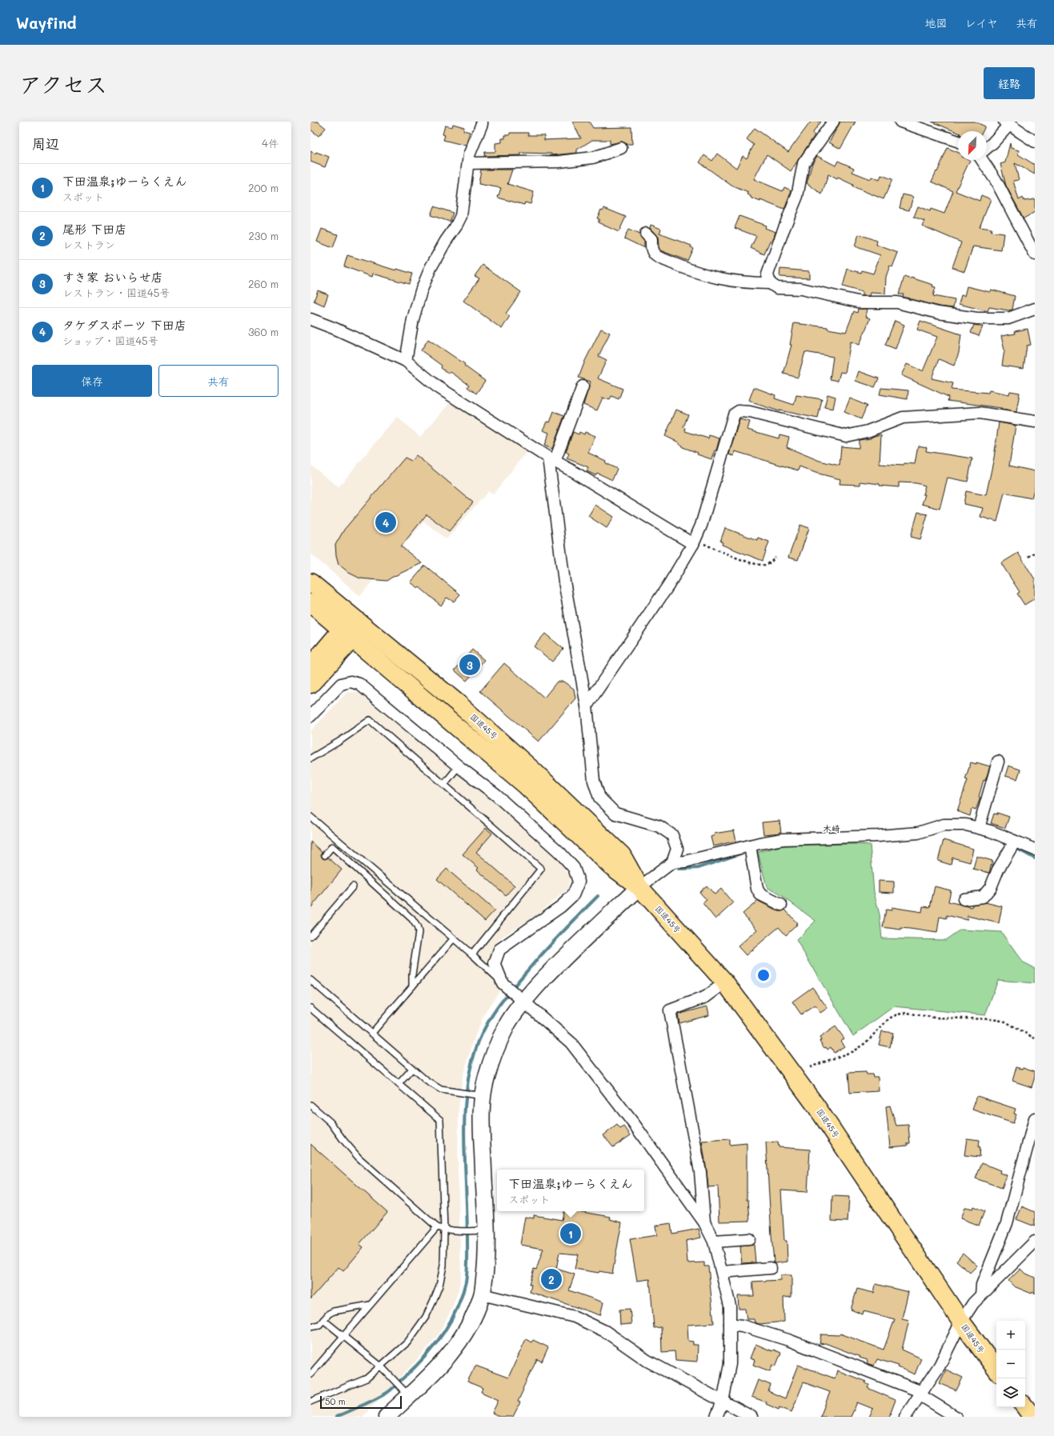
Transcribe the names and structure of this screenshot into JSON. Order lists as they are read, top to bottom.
{
  "streets": {
    "highway": ["国道45号"]
  },
  "districts": ["木崎"],
  "scale_bar": "50 m",
  "north": "bottom left",
  "page": {
    "header": "Wayfind",
    "nav": ["地図", "レイヤ", "共有"],
    "title": "アクセス",
    "buttons": [
      "経路",
      ["保存", "共有"]
    ],
    "heading": ["周辺", "4件"],
    "list": [
      {
        "mark": "1",
        "name": "下田温泉;ゆーらくえん",
        "note": "スポット",
        "value": "200 m"
      },
      {
        "mark": "2",
        "name": "尾形 下田店",
        "note": "レストラン",
        "value": "230 m"
      },
      {
        "mark": "3",
        "name": "すき家 おいらせ店",
        "note": "レストラン · 国道45号",
        "value": "260 m"
      },
      {
        "mark": "4",
        "name": "タケダスポーツ 下田店",
        "note": "ショップ · 国道45号",
        "value": "360 m"
      }
    ],
    "pins": [
      "4",
      "3",
      "1",
      "2"
    ],
    "popup": ["下田温泉;ゆーらくえん", "スポット"],
    "map_buttons": ["+", "−"],
    "scale": "50 m"
  }
}
